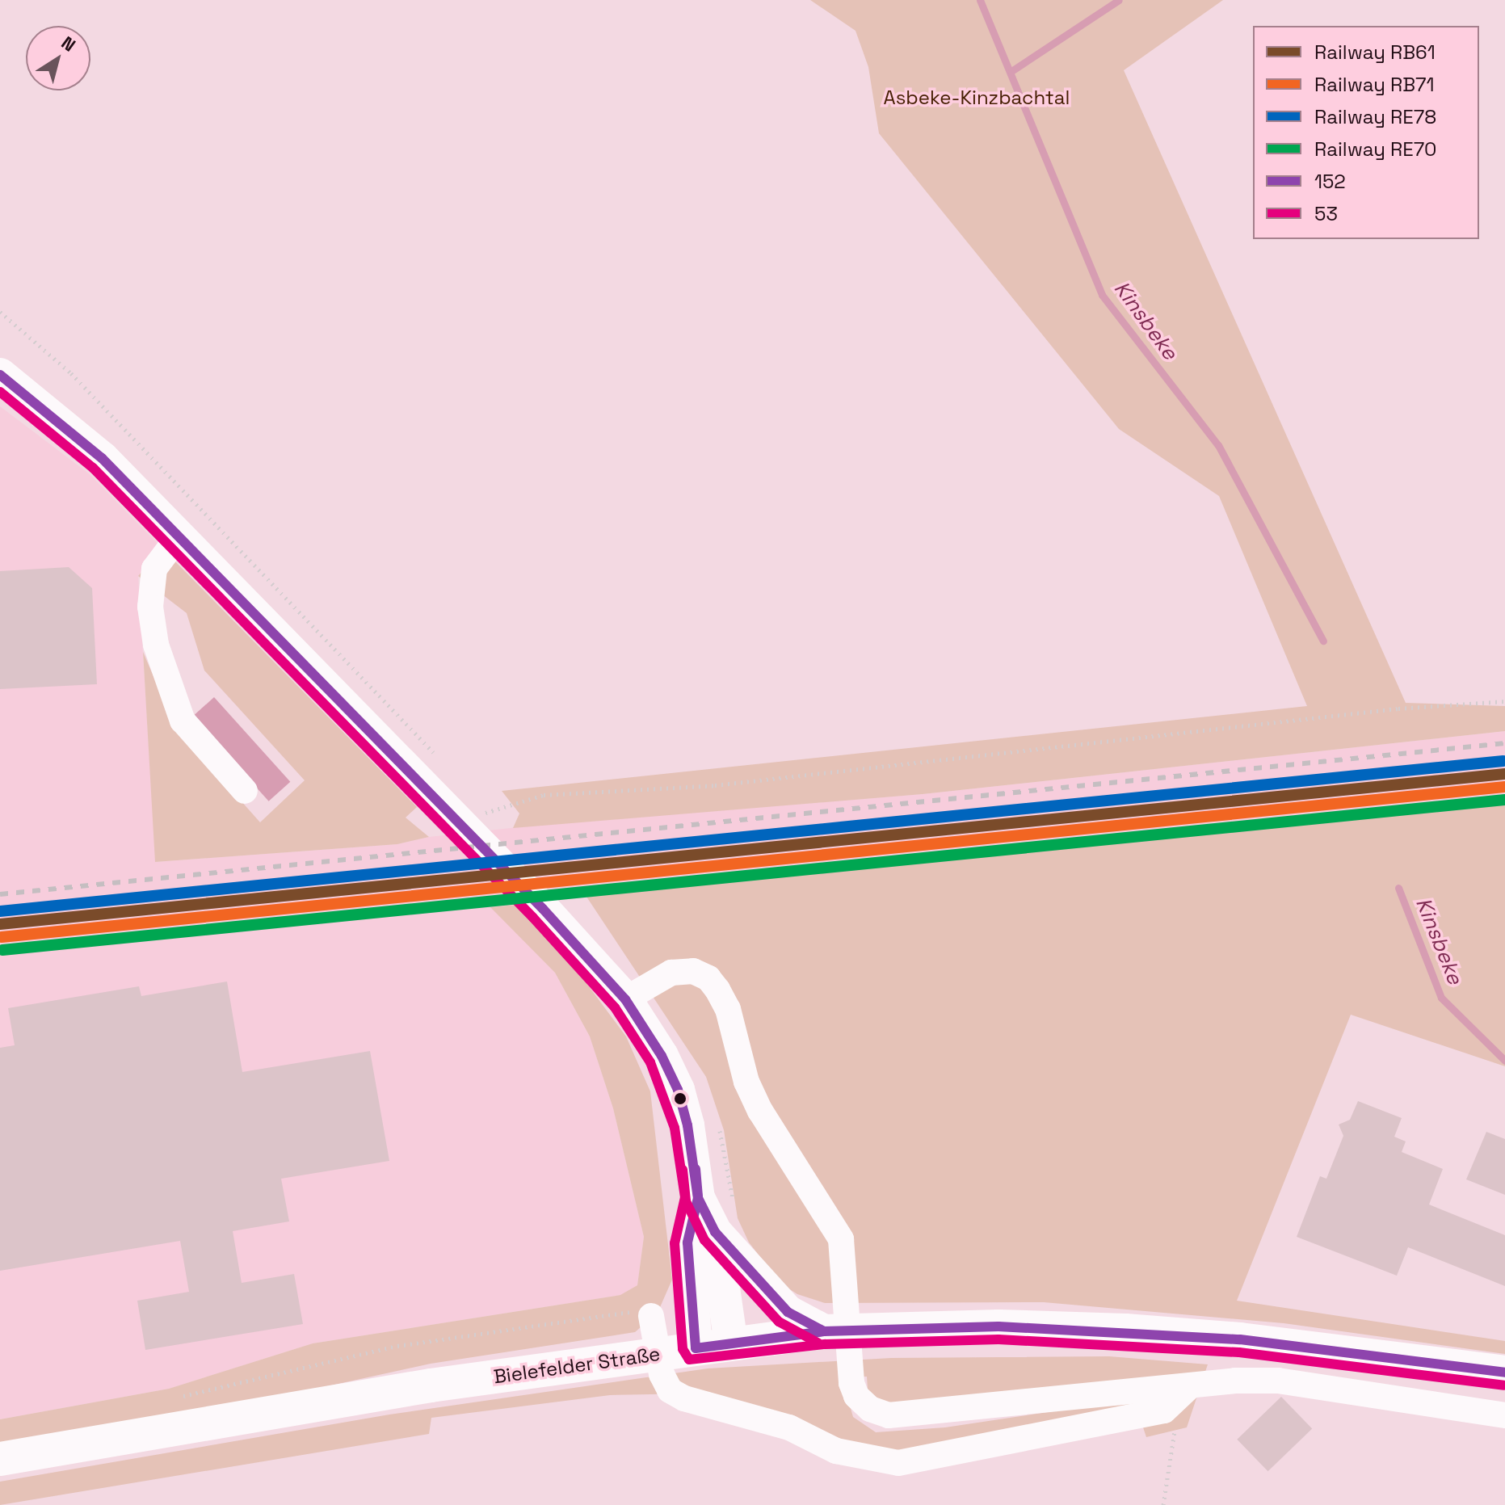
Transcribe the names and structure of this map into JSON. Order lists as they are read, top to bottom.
{
  "streets": {
    "main road": ["Bielefelder Straße"]
  },
  "water": ["Kinsbeke"],
  "parks": ["Asbeke-Kinzbachtal"],
  "lines": [
    "transit line 152",
    "transit line 53",
    "rail line RE78",
    "rail line RB61",
    "rail line RB71",
    "rail line RE70"
  ],
  "legend": [
    "Railway RB61",
    "Railway RB71",
    "Railway RE78",
    "Railway RE70",
    "152",
    "53"
  ],
  "north": "top right"
}
